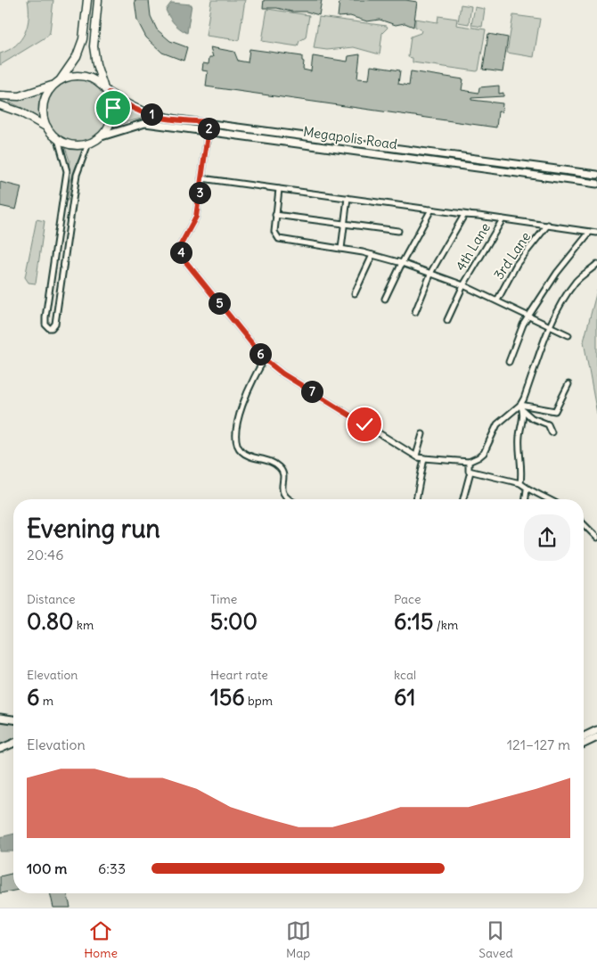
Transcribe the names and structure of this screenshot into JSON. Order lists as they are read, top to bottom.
{
  "streets": {
    "street": ["Megapolis Road", "4th Lane", "3rd Lane"]
  },
  "page": {
    "pins": [
      "1",
      "2",
      "3",
      "4",
      "5",
      "6",
      "7"
    ],
    "heading": ["Evening run", "20:46"],
    "stats": [
      ["Distance", "0.80 km"],
      ["Time", "5:00"],
      ["Pace", "6:15 /km"],
      ["Elevation", "6 m"],
      ["Heart rate", "156 bpm"],
      ["kcal", "61"]
    ],
    "chart": ["Elevation", "121–127 m"],
    "list": [
      {
        "name": "100 m",
        "note": "6:33"
      }
    ],
    "tabs": ["Home", "Map", "Saved"]
  }
}
